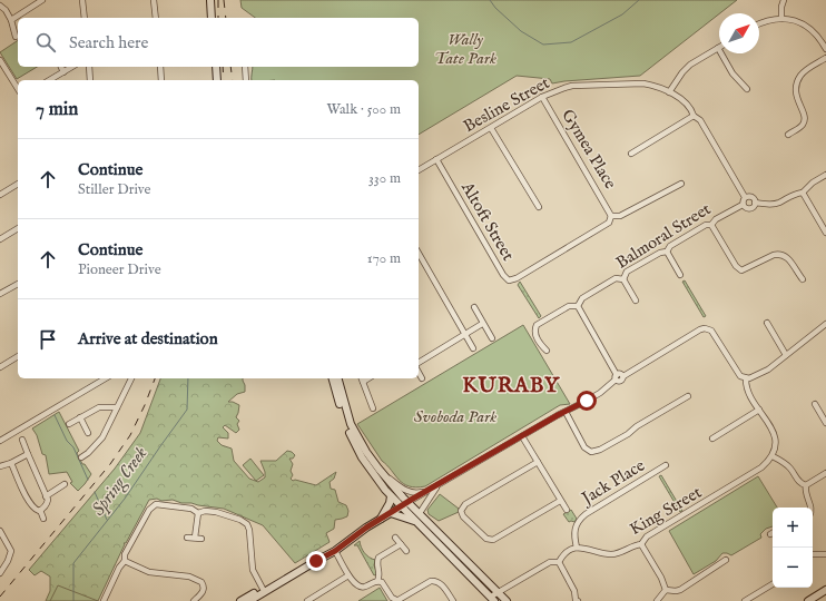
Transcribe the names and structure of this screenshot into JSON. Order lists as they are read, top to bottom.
{
  "streets": {
    "street": [
      "Besline Street",
      "Gymea Place",
      "Altoft Street",
      "Balmoral Street",
      "Jack Place",
      "King Street"
    ]
  },
  "crossings": [
    ["Besline Street", "Gymea Place"],
    ["Besline Street", "Altoft Street"],
    ["Besline Street", "Balmoral Street"],
    ["Gymea Place", "Altoft Street"],
    ["Jack Place", "King Street"]
  ],
  "districts": ["KURABY"],
  "water": ["Spring Creek"],
  "parks": ["Wally Tate Park", "Svoboda Park"],
  "north": "top right",
  "page": {
    "search": "Search here",
    "heading": ["7 min", "Walk · 500 m"],
    "list": [
      ["Continue", "Stiller Drive", "330 m"],
      ["Continue", "Pioneer Drive", "170 m"],
      "Arrive at destination"
    ],
    "map_buttons": ["+", "−"]
  }
}
